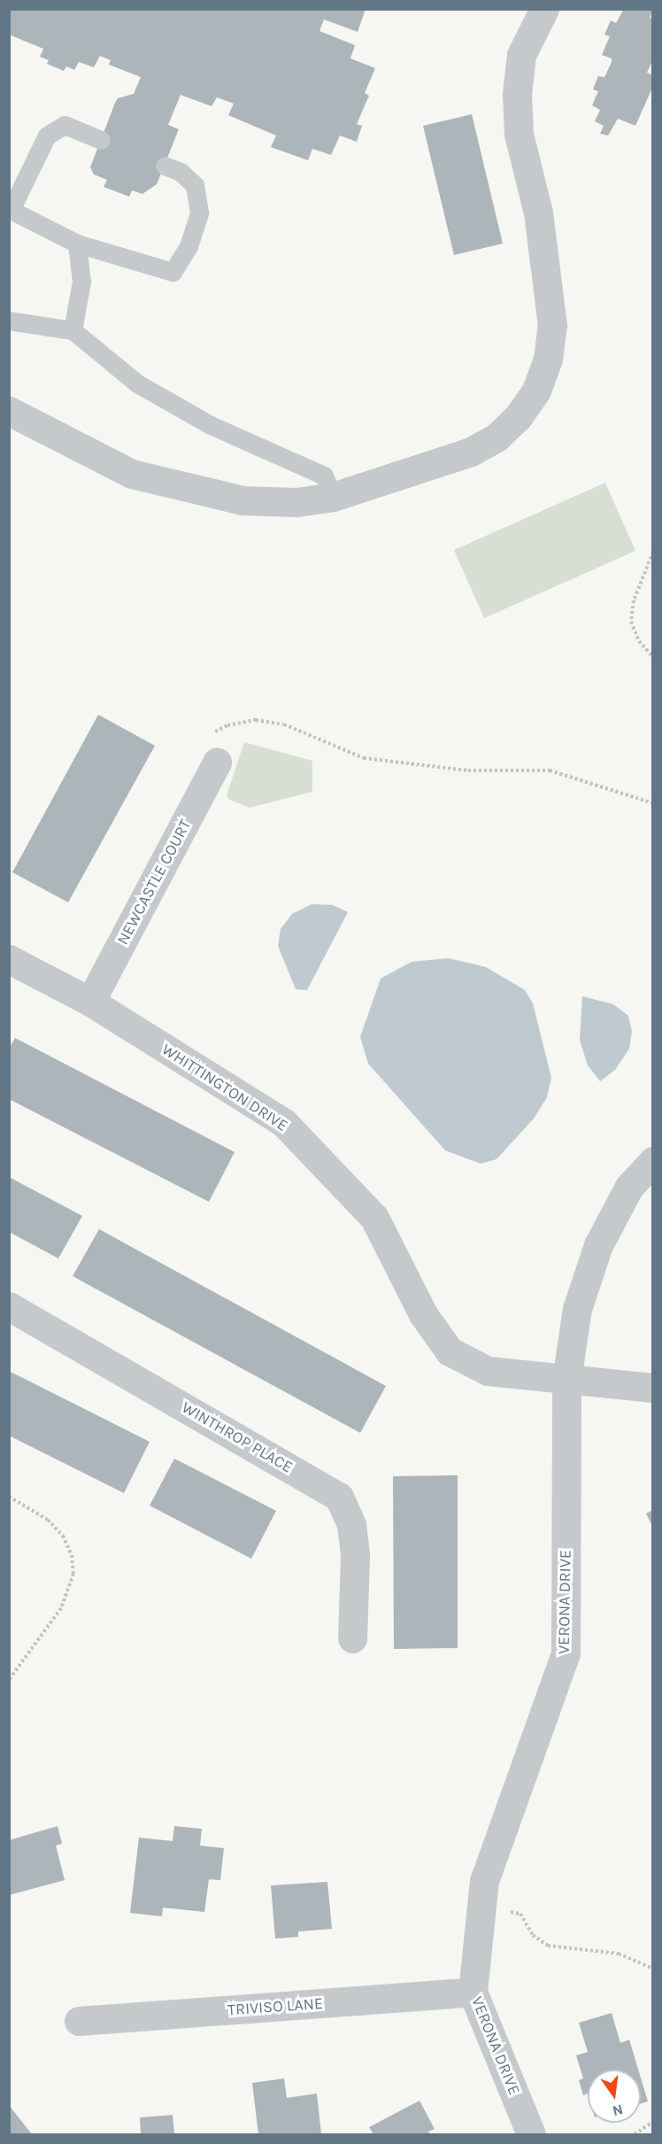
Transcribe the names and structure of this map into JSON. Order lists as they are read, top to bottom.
{
  "streets": {
    "street": [
      "NEWCASTLE COURT",
      "WHITTINGTON DRIVE",
      "WINTHROP PLACE",
      "VERONA DRIVE",
      "TRIVISO LANE"
    ]
  },
  "crossings": [
    ["NEWCASTLE COURT", "WHITTINGTON DRIVE"],
    ["WHITTINGTON DRIVE", "VERONA DRIVE"],
    ["VERONA DRIVE", "TRIVISO LANE"]
  ],
  "north": "bottom"
}
